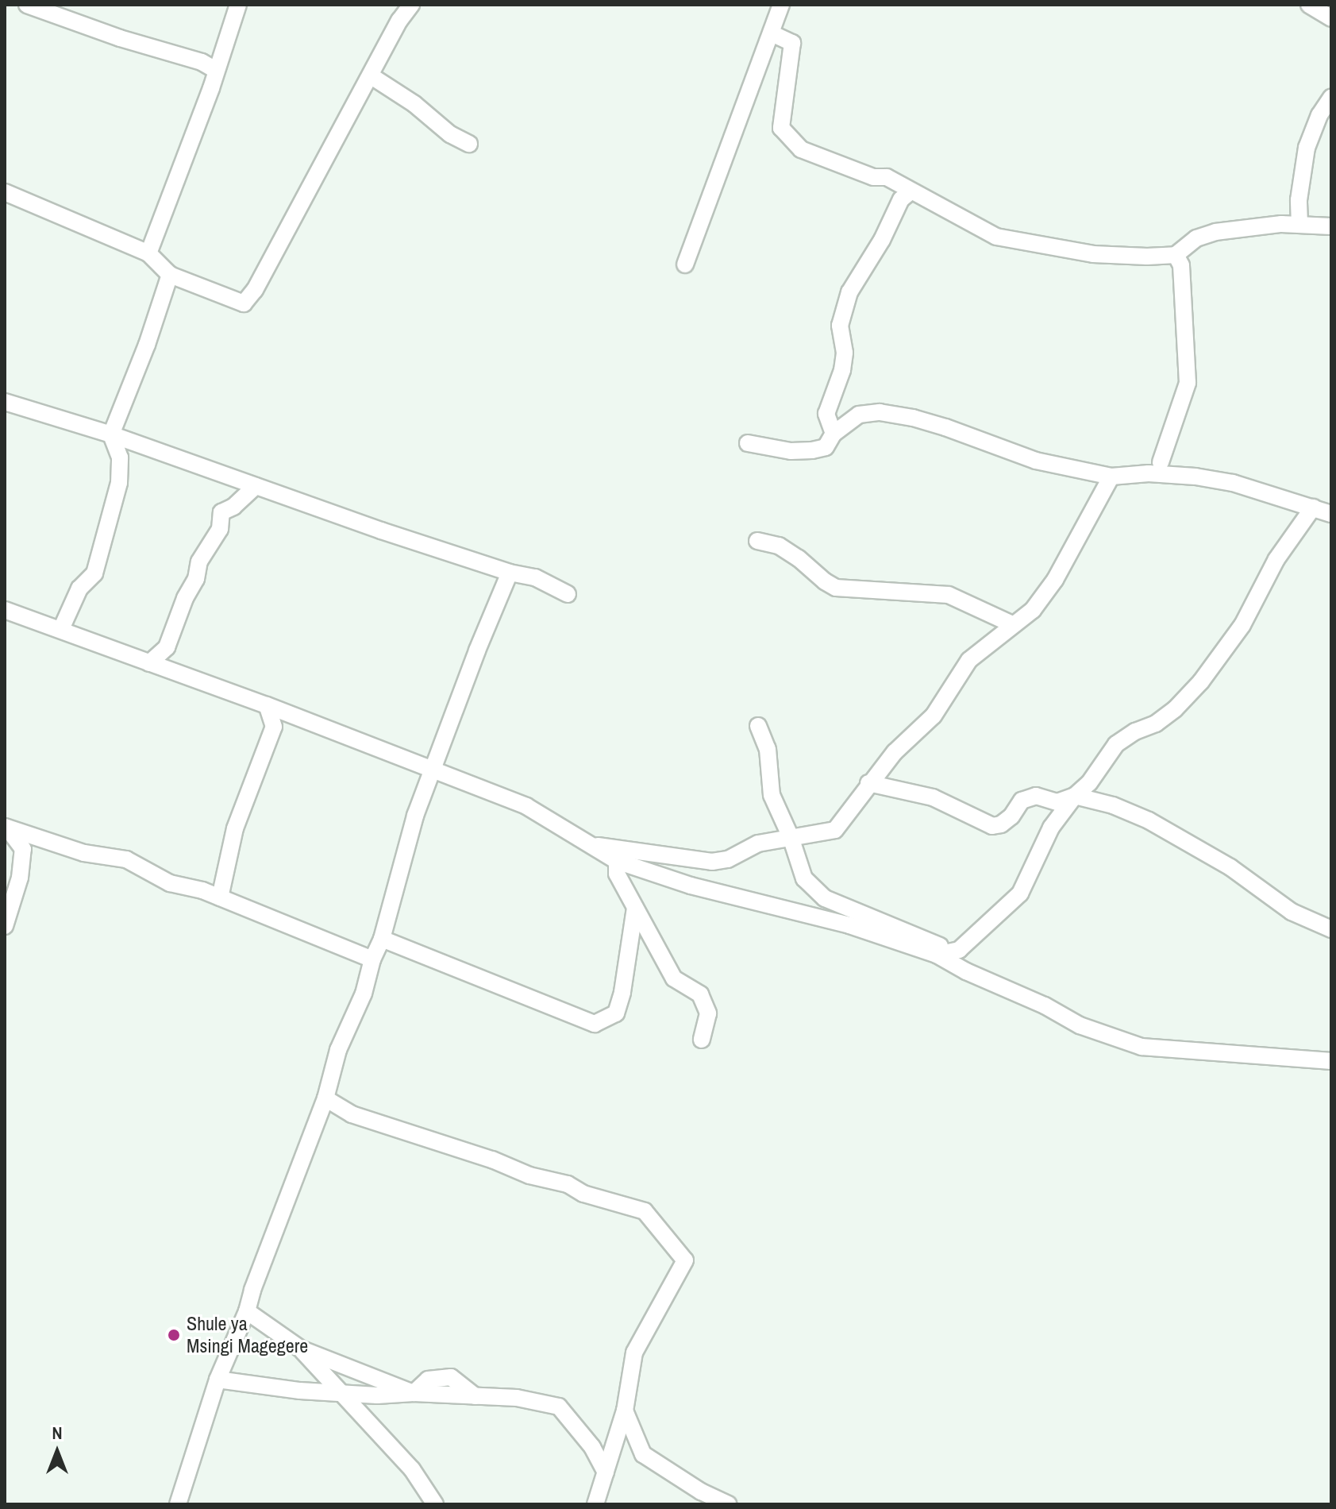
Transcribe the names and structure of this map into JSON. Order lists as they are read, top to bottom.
{
  "places": ["Shule ya Msingi Magegere"],
  "north": "top"
}
